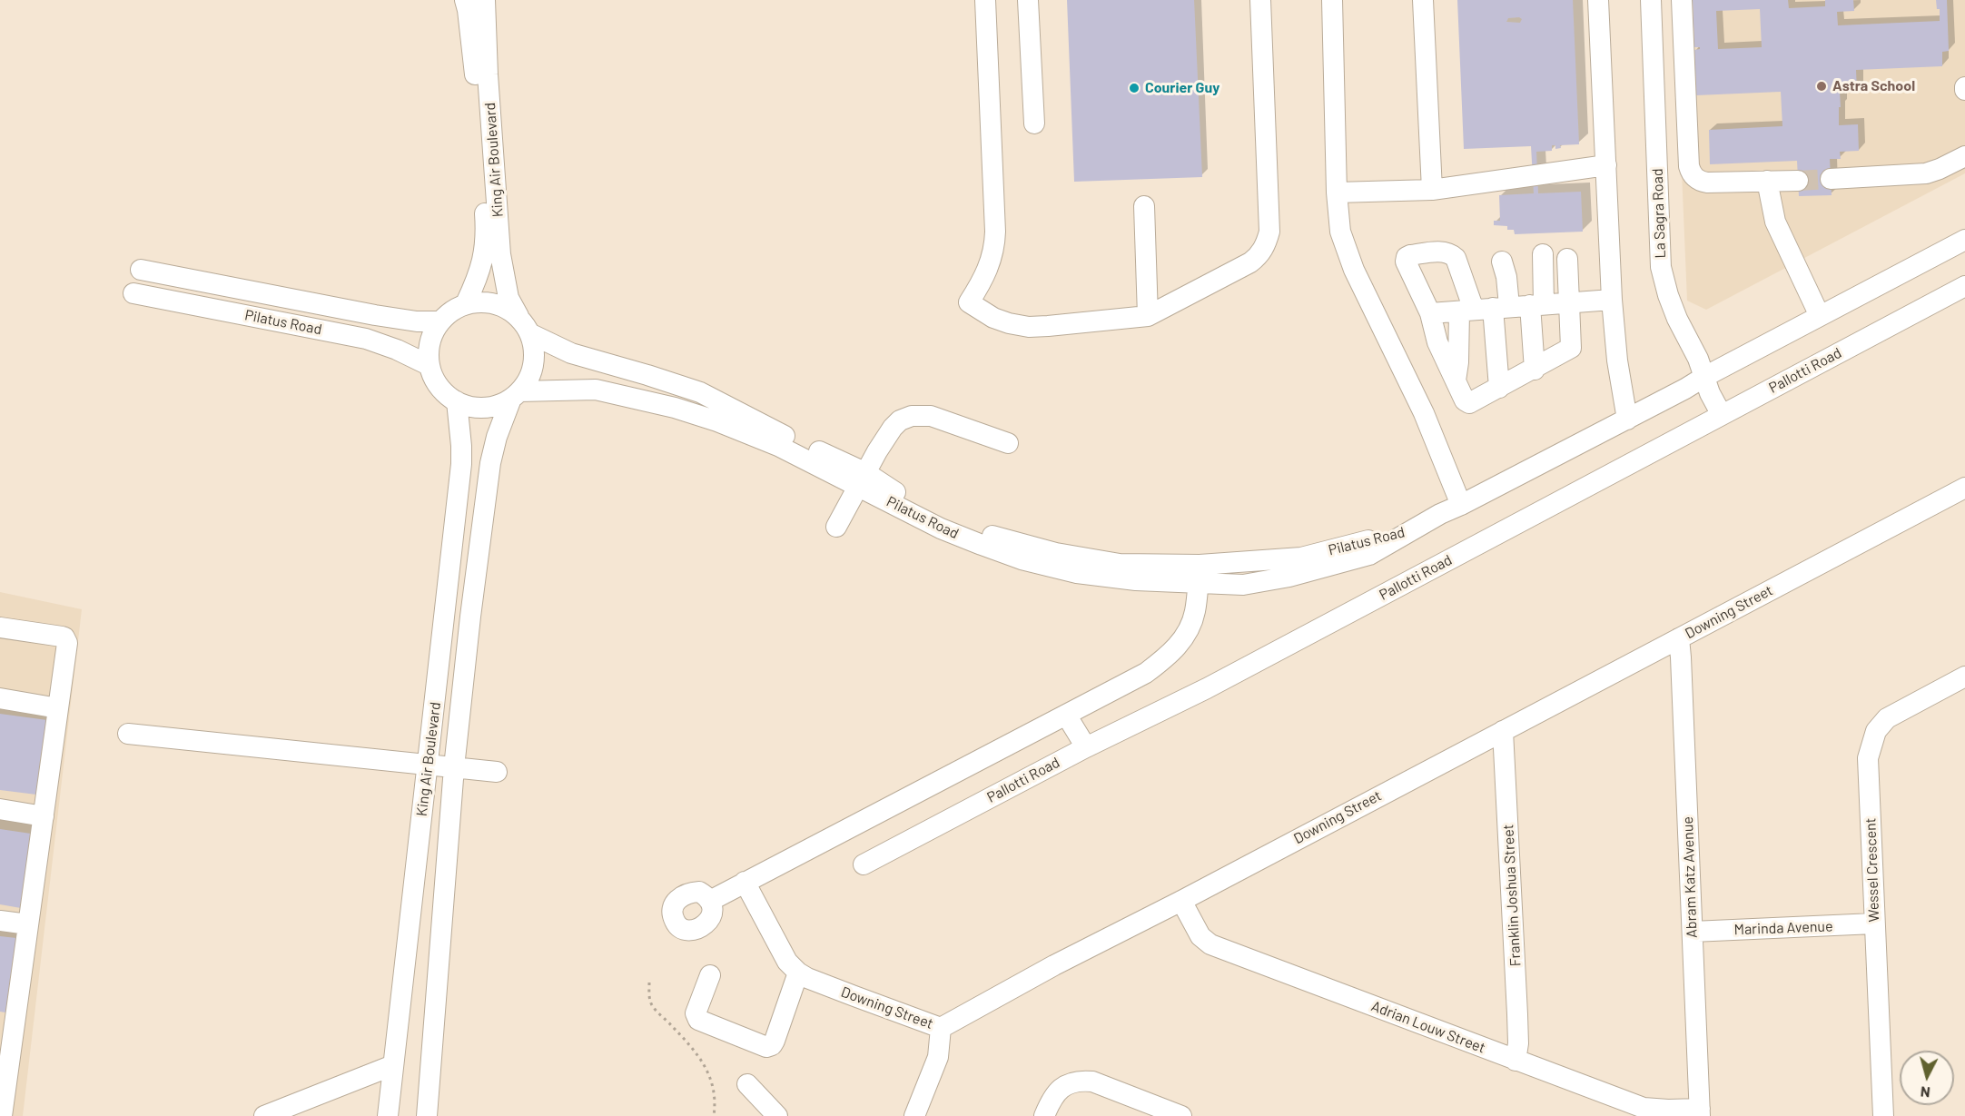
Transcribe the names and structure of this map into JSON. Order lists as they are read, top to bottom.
{
  "streets": {
    "street": [
      "King Air Boulevard",
      "La Sagra Road",
      "Pilatus Road",
      "Pallotti Road",
      "Downing Street",
      "Wessel Crescent",
      "Abram Katz Avenue",
      "Franklin Joshua Street",
      "Marinda Avenue",
      "Adrian Louw Street"
    ]
  },
  "crossings": [
    ["King Air Boulevard", "Pilatus Road"],
    ["La Sagra Road", "Pallotti Road"],
    ["Downing Street", "Abram Katz Avenue"],
    ["Downing Street", "Franklin Joshua Street"],
    ["Downing Street", "Adrian Louw Street"],
    ["Wessel Crescent", "Marinda Avenue"],
    ["Abram Katz Avenue", "Marinda Avenue"],
    ["Abram Katz Avenue", "Adrian Louw Street"],
    ["Franklin Joshua Street", "Adrian Louw Street"]
  ],
  "places": ["Astra School", "Courier Guy"],
  "north": "bottom"
}
